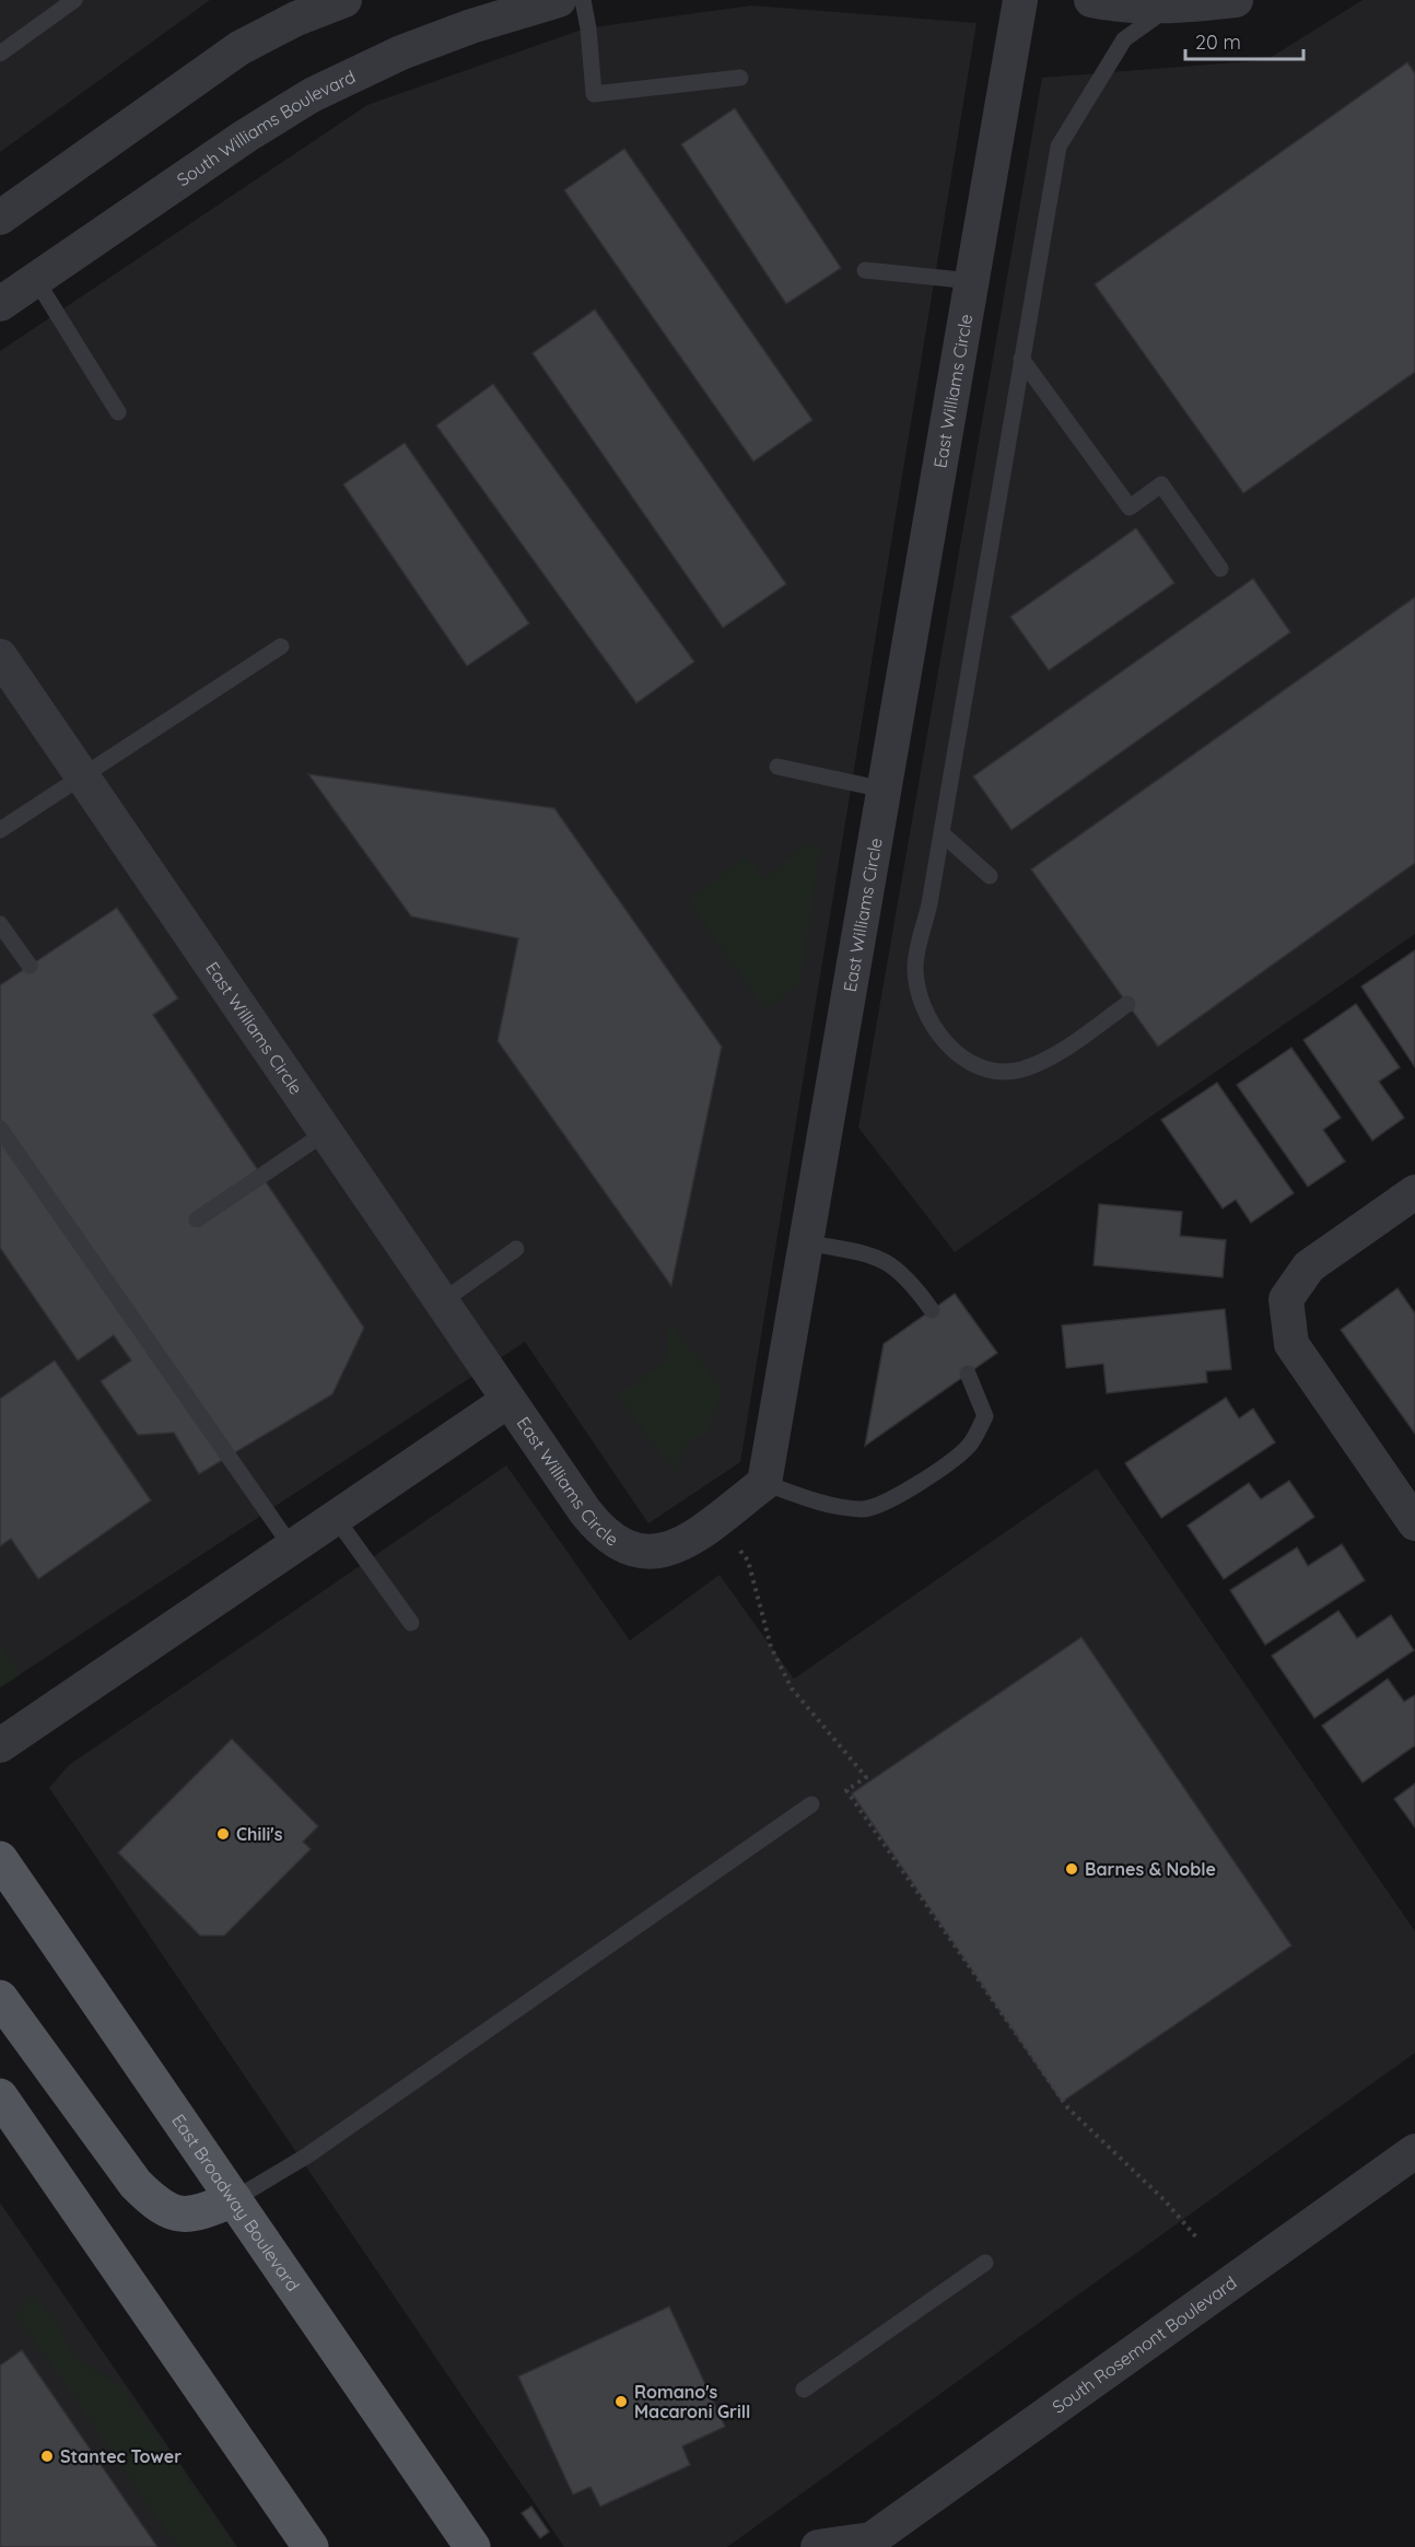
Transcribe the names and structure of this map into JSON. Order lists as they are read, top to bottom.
{
  "streets": {
    "main road": ["East Broadway Boulevard"],
    "street": ["South Williams Boulevard", "East Williams Circle", "South Rosemont Boulevard"]
  },
  "places": [
    "Chili's",
    "Barnes & Noble",
    "Romano's Macaroni Grill",
    "Stantec Tower"
  ],
  "scale_bar": "20 m"
}
